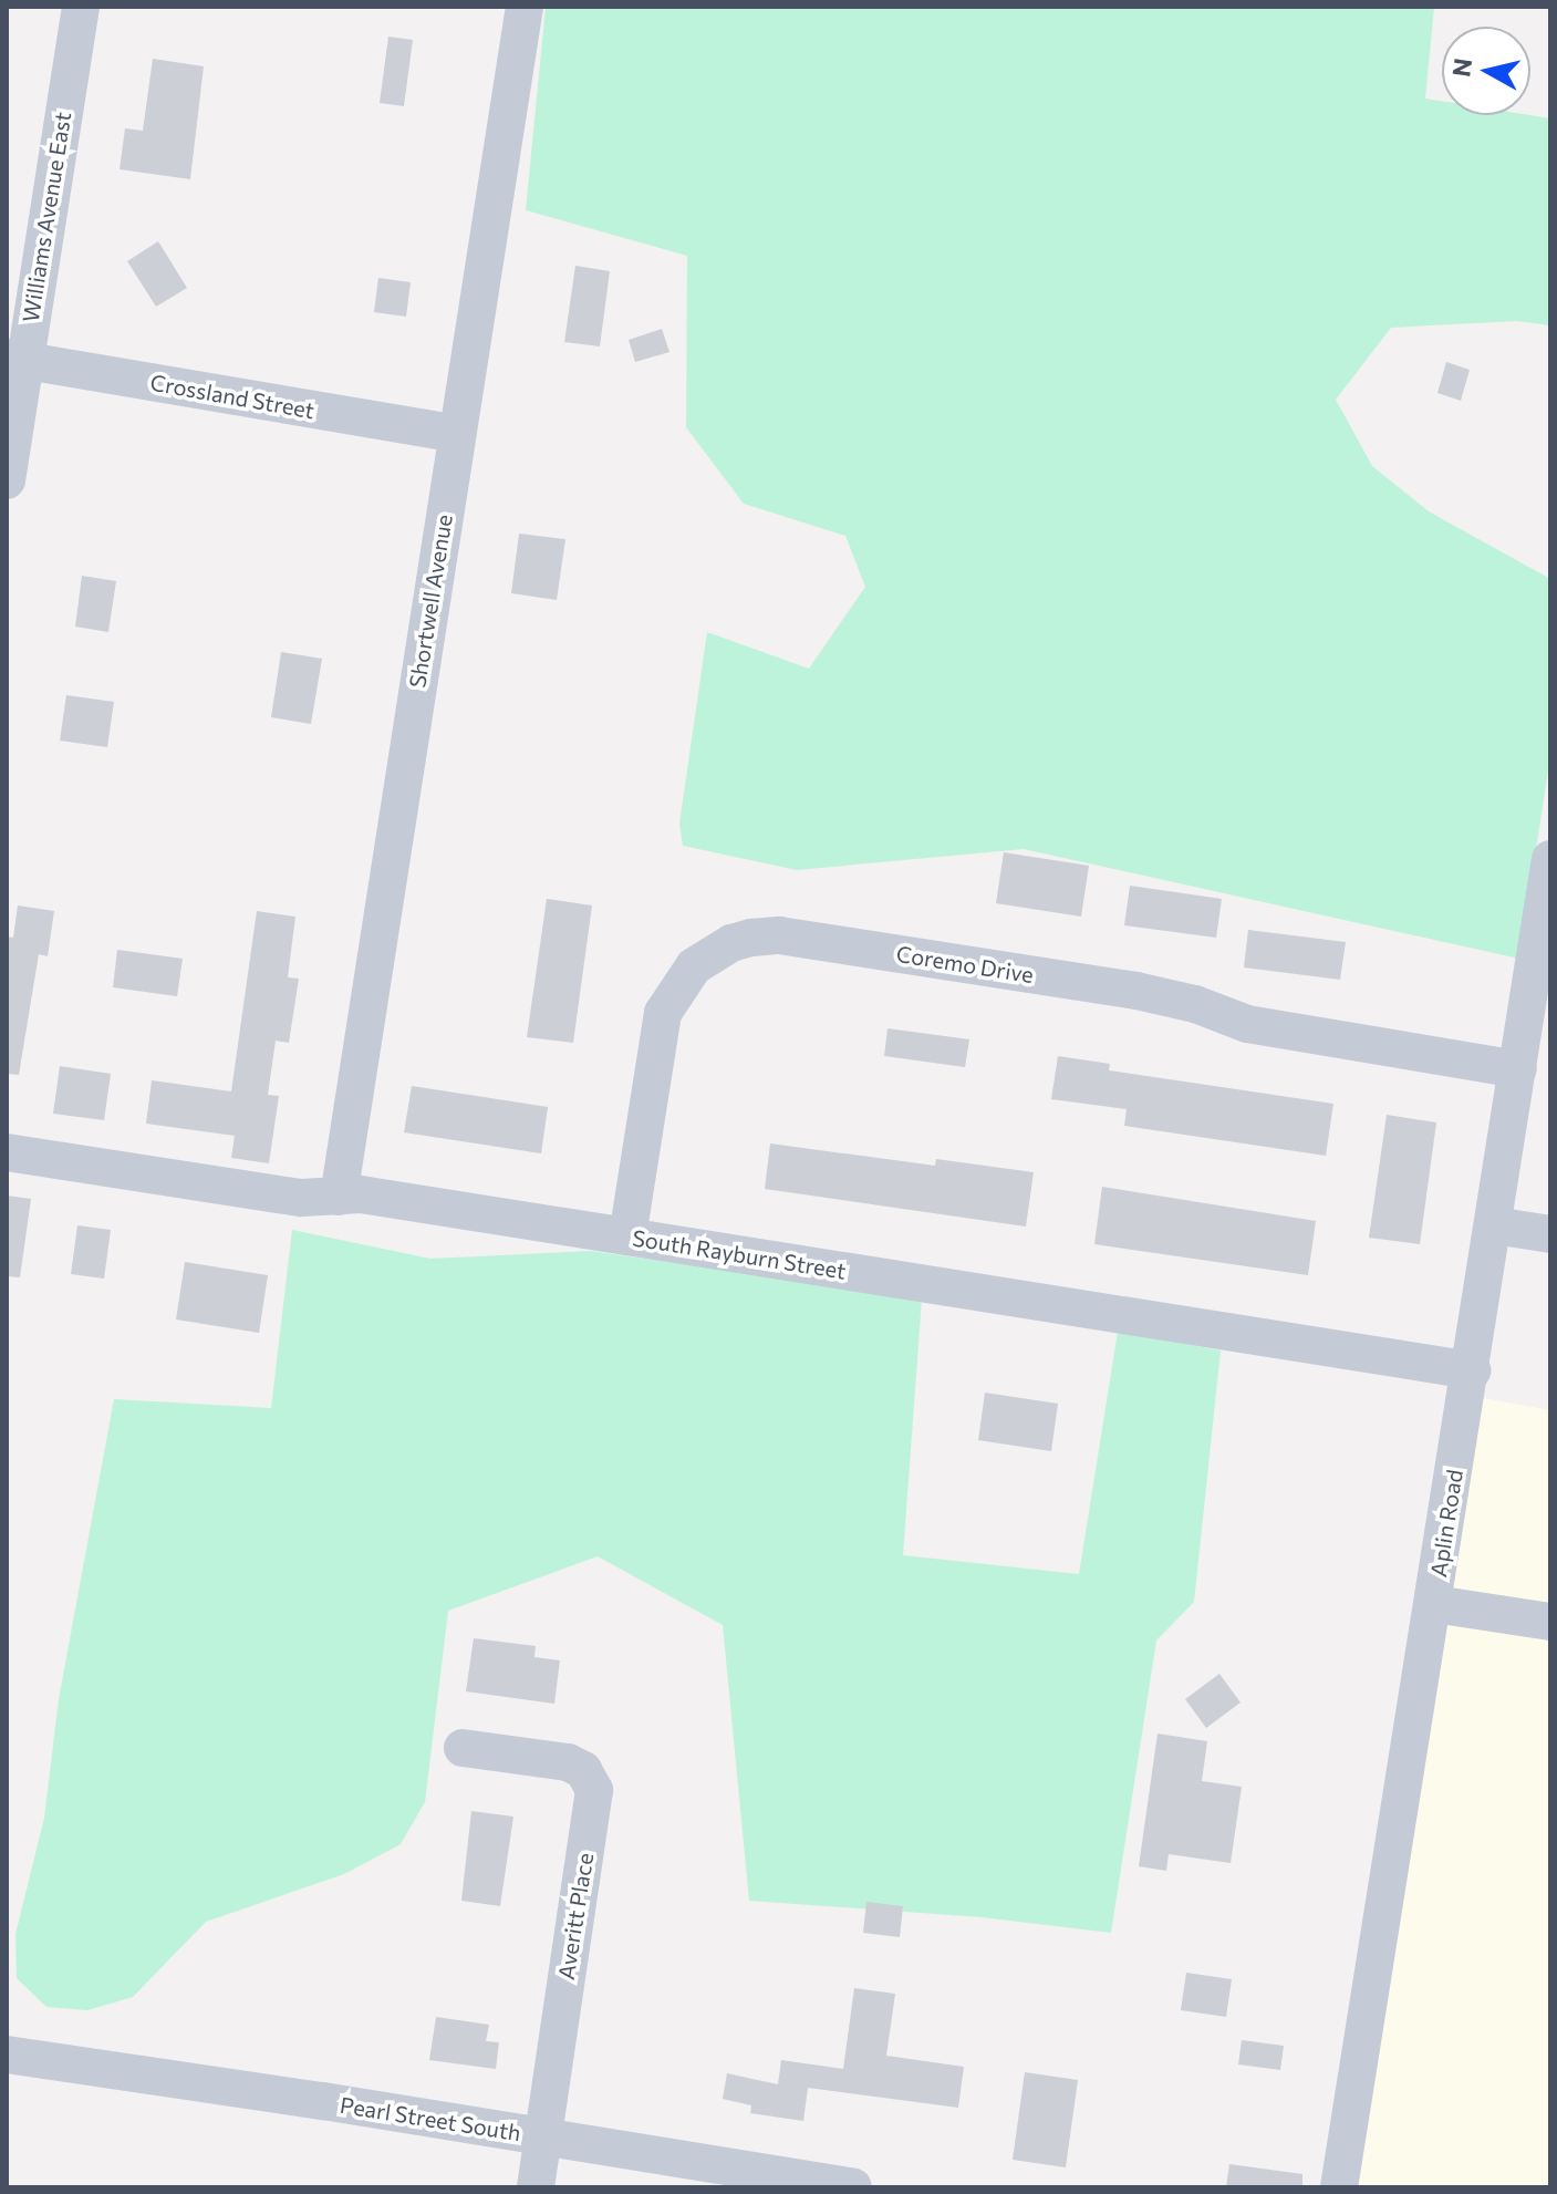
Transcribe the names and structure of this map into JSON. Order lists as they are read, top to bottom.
{
  "streets": {
    "street": [
      "Williams Avenue East",
      "Crossland Street",
      "Shortwell Avenue",
      "Coremo Drive",
      "South Rayburn Street",
      "Aplin Road",
      "Averitt Place",
      "Pearl Street South"
    ]
  },
  "crossings": [
    ["Williams Avenue East", "Crossland Street"],
    ["Crossland Street", "Shortwell Avenue"],
    ["Shortwell Avenue", "South Rayburn Street"],
    ["Coremo Drive", "South Rayburn Street"],
    ["Coremo Drive", "Aplin Road"],
    ["South Rayburn Street", "Aplin Road"],
    ["Averitt Place", "Pearl Street South"]
  ],
  "north": "left"
}
